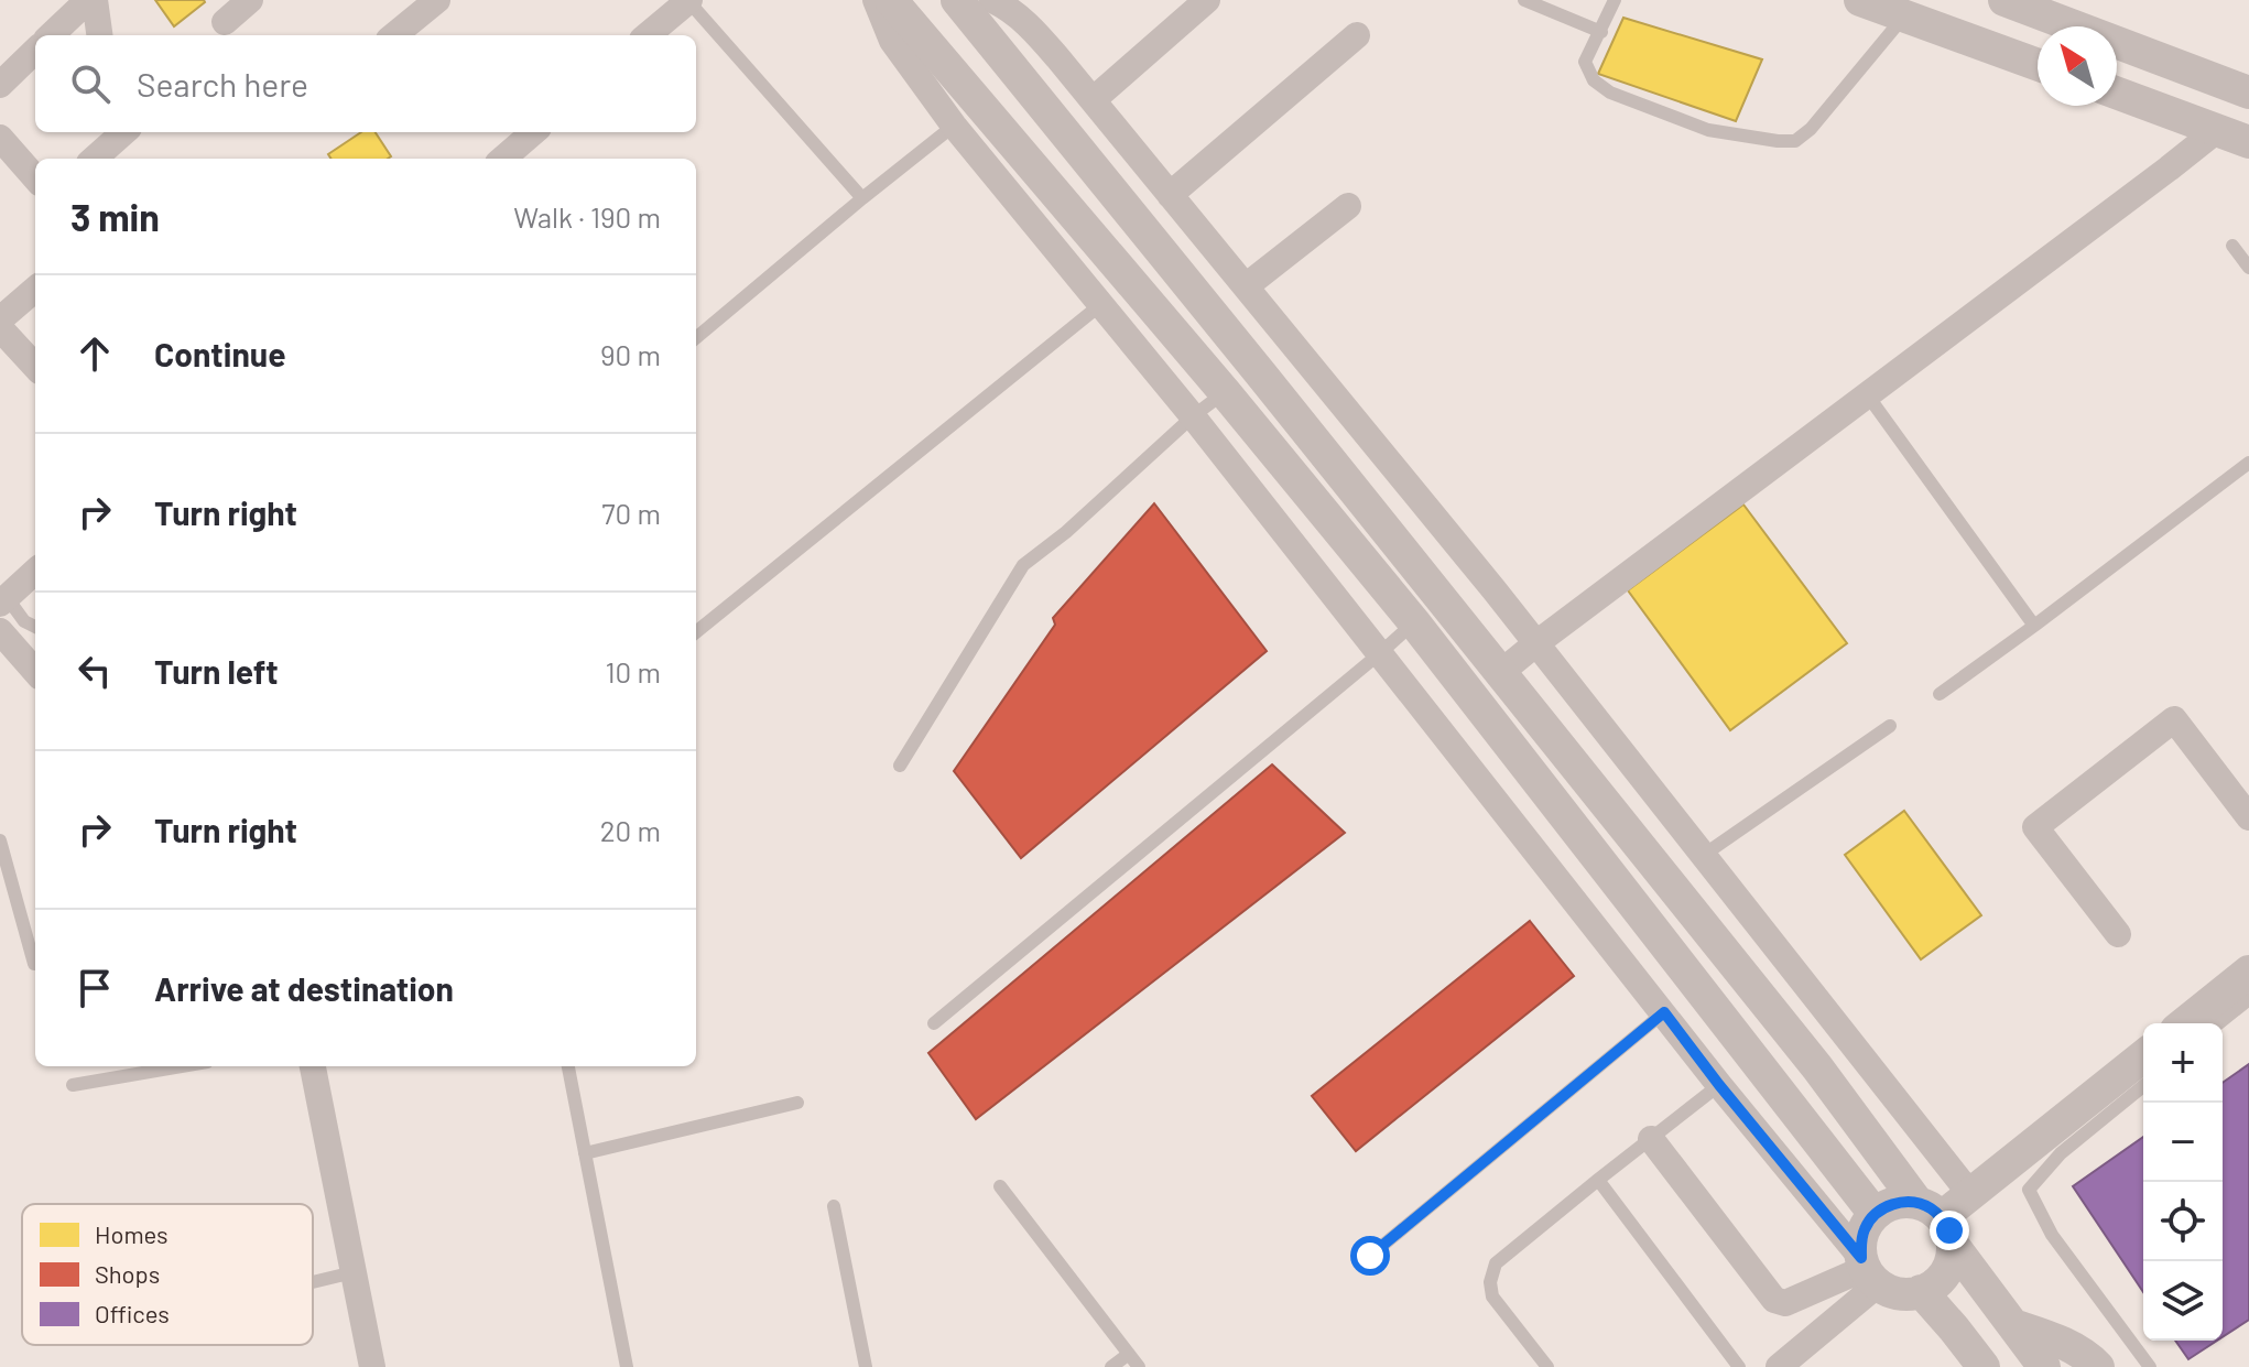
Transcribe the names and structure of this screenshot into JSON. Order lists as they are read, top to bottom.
{
  "legend": ["Homes", "Shops", "Offices"],
  "north": "top left",
  "page": {
    "search": "Search here",
    "heading": ["3 min", "Walk · 190 m"],
    "list": [
      ["Continue", "90 m"],
      ["Turn right", "70 m"],
      ["Turn left", "10 m"],
      ["Turn right", "20 m"],
      "Arrive at destination"
    ],
    "map_buttons": ["+", "−"]
  }
}
